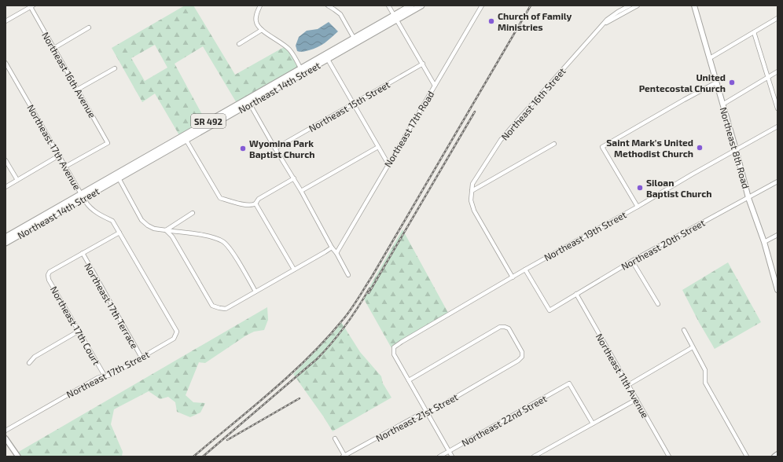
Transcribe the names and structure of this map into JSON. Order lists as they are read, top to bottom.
{
  "streets": {
    "main road": ["Northeast 14th Street", "SR 492", "Northeast 8th Road"],
    "street": [
      "Northeast 16th Avenue",
      "Northeast 16th Street",
      "Northeast 15th Street",
      "Northeast 17th Road",
      "Northeast 17th Avenue",
      "Northeast 19th Street",
      "Northeast 20th Street",
      "Northeast 17th Terrace",
      "Northeast 17th Court",
      "Northeast 17th Street",
      "Northeast 11th Avenue",
      "Northeast 21st Street",
      "Northeast 22nd Street"
    ]
  },
  "crossings": [
    ["Northeast 16th Avenue", "Northeast 17th Avenue"],
    ["Northeast 14th Street", "Northeast 17th Avenue"],
    ["Northeast 17th Avenue", "Northeast 17th Street"],
    ["Northeast 8th Road", "Northeast 19th Street"],
    ["Northeast 8th Road", "Northeast 20th Street"],
    ["Northeast 19th Street", "Northeast 20th Street"],
    ["Northeast 19th Street", "Northeast 21st Street"],
    ["Northeast 20th Street", "Northeast 11th Avenue"],
    ["Northeast 17th Terrace", "Northeast 17th Court"],
    ["Northeast 17th Terrace", "Northeast 17th Street"],
    ["Northeast 17th Court", "Northeast 17th Street"]
  ],
  "places": [
    "Church of Family Ministries",
    "United Pentecostal Church",
    "Saint Mark's United Methodist Church",
    "Wyomina Park Baptist Church",
    "Siloan Baptist Church"
  ]
}
